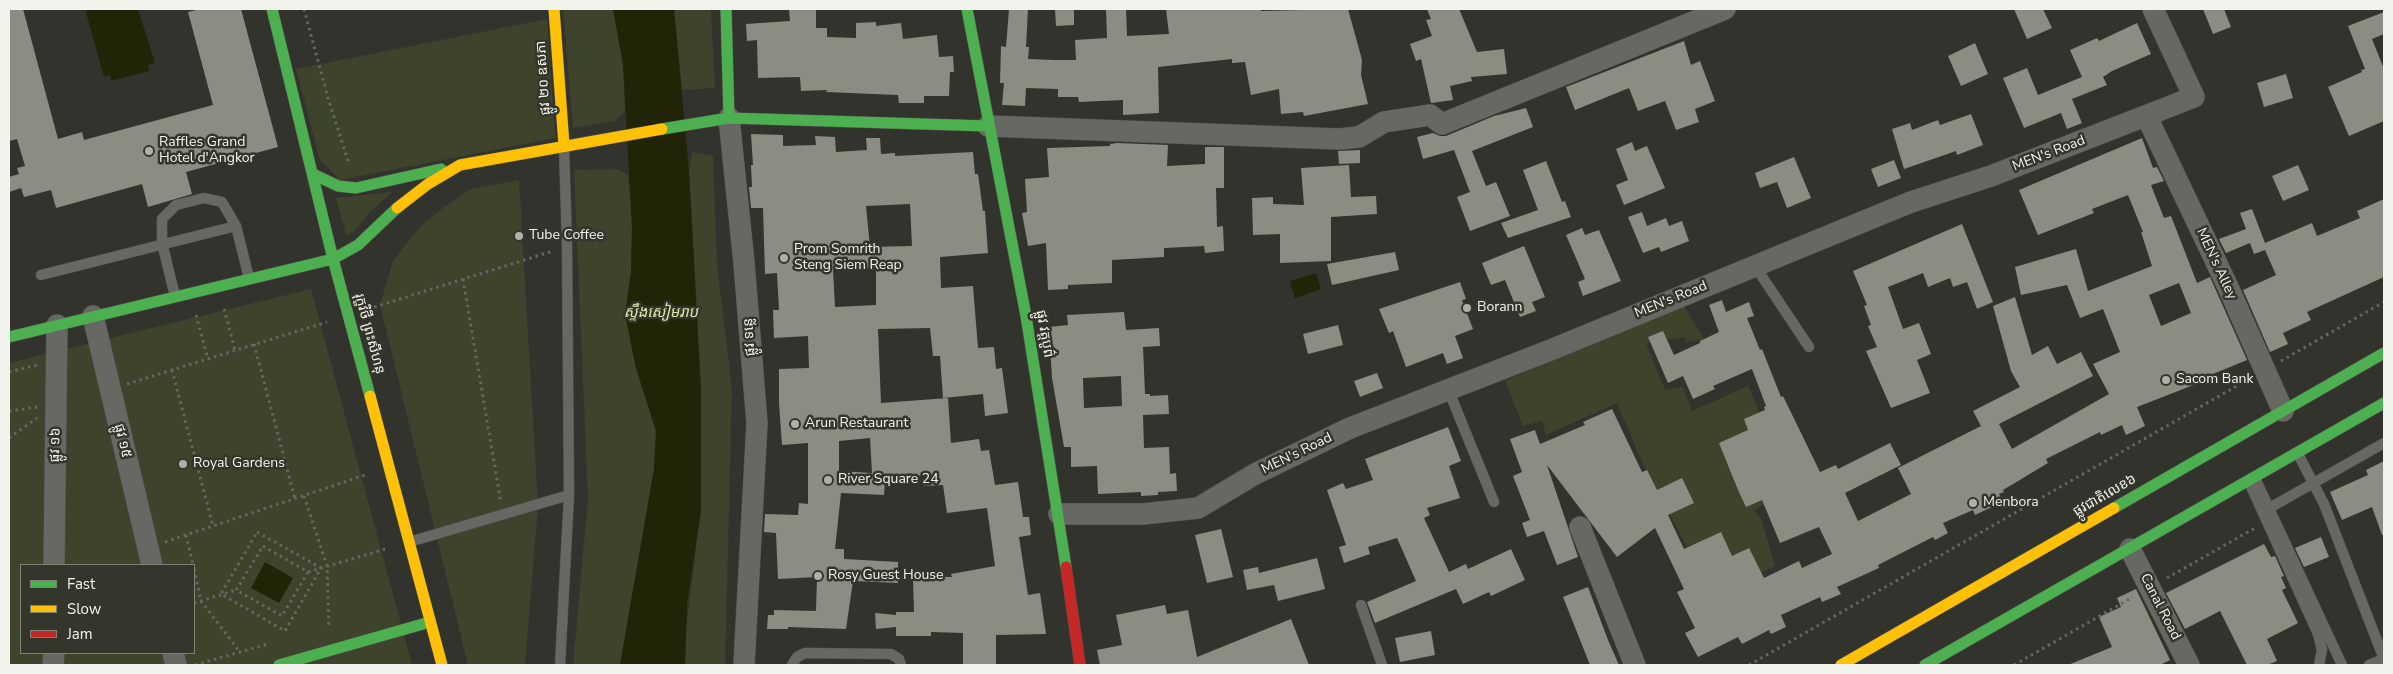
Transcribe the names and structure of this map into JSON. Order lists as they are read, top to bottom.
{
  "streets": {
    "main road": [
      "ផ្លូវ ២០ ឧសភា",
      "រុក្ខវិថី ព្រះសីហនុ",
      "ផ្លូវ វត្តបូព៌",
      "ផ្លូវ ទន្លេ",
      "ផ្លូវជាតិលេខ៦"
    ],
    "street": [
      "MEN's Road",
      "MEN's Alley",
      "ផ្លូវ ១៥",
      "ផ្លូវ ១៦",
      "Canal Road"
    ]
  },
  "crossings": [
    ["MEN's Road", "MEN's Alley"],
    ["MEN's Road", "ផ្លូវ វត្តបូព៌"],
    ["MEN's Alley", "ផ្លូវជាតិលេខ៦"]
  ],
  "water": ["ស្ទឹងសៀមរាប"],
  "places": [
    "Raffles Grand Hotel d'Angkor",
    "Tube Coffee",
    "Prom Somrith Steng Siem Reap",
    "Borann",
    "Sacom Bank",
    "Arun Restaurant",
    "Royal Gardens",
    "River Square 24",
    "Menbora",
    "Rosy Guest House"
  ],
  "legend": ["Fast", "Slow", "Jam"]
}
